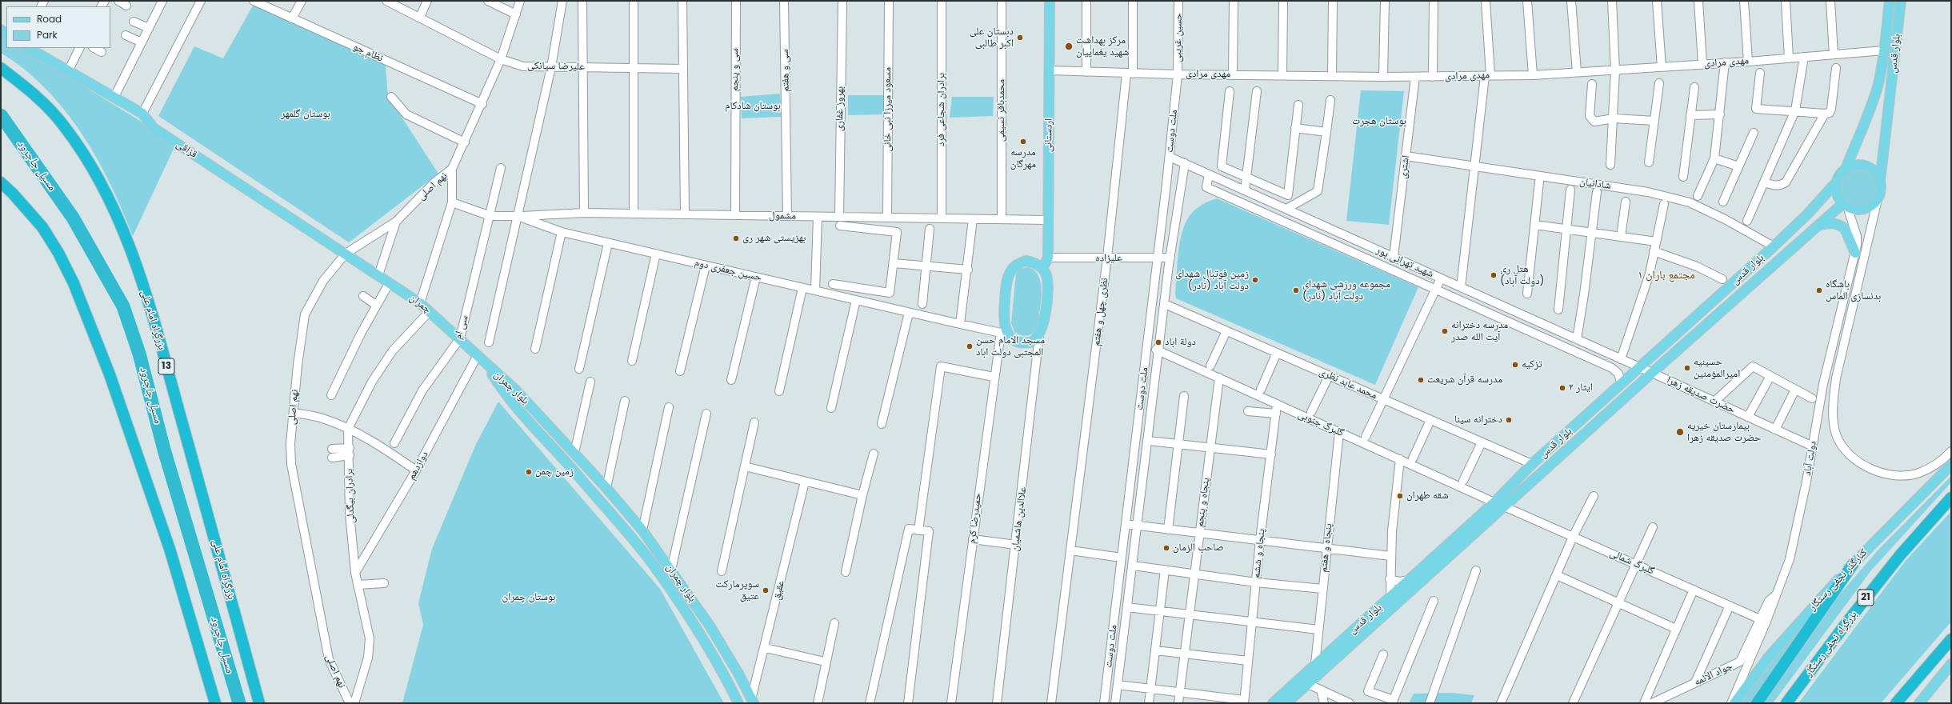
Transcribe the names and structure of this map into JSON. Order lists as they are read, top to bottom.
{
  "streets": {
    "highway": [
      "بزرگراه امام علی",
      "13",
      "21",
      "بزرگراه نجفی رستگار"
    ],
    "main road": [
      "بلوار قدس",
      "اردستانی",
      "قزاقی",
      "چمران",
      "بلوار چمران",
      "کنارگذر نجفی رستگار"
    ],
    "street": [
      "حسین غریبی",
      "نظام جو",
      "مهدی مرادی",
      "علیرضا سیانکی",
      "سی و پنجم",
      "سی و هفتم",
      "بهروز غفاری",
      "مسعود میرزا نبی خانی",
      "برادران شجاعی فرد",
      "محمدباقر نسیمی",
      "ملت دوست",
      "اشتری",
      "شادانیان",
      "نهم اصلی",
      "مشمول",
      "علیزاده",
      "شهید تهرانی پور",
      "حسین جعفری دوم",
      "نظری چهل و هفتم",
      "سی ام",
      "محمد عابد نظری",
      "حضرت صدیقه زهرا",
      "گلبرگ جنوبی",
      "دولت آباد",
      "دوازدهم",
      "برادران بیگدلی",
      "پنجاه و پنجم",
      "حمیدرضا کرم",
      "علاالدین هاشمیان",
      "پنجاه و هفتم",
      "پنجاه و ششم",
      "گلبرگ شمالی",
      "عقیق",
      "جواد الائمه"
    ]
  },
  "crossings": [
    ["حسین غریبی", "مهدی مرادی"],
    ["حسین غریبی", "ملت دوست"],
    ["بلوار قدس", "مهدی مرادی"],
    ["بلوار قدس", "شادانیان"],
    ["بلوار قدس", "شهید تهرانی پور"],
    ["بلوار قدس", "محمد عابد نظری"],
    ["بلوار قدس", "حضرت صدیقه زهرا"],
    ["بلوار قدس", "گلبرگ جنوبی"],
    ["بلوار قدس", "دولت آباد"],
    ["بلوار قدس", "پنجاه و هفتم"],
    ["بلوار قدس", "گلبرگ شمالی"],
    ["مهدی مرادی", "ملت دوست"],
    ["مهدی مرادی", "اردستانی"],
    ["مهدی مرادی", "اشتری"],
    ["مهدی مرادی", "نظری چهل و هفتم"],
    ["سی و پنجم", "مشمول"],
    ["سی و هفتم", "مشمول"],
    ["بهروز غفاری", "مشمول"],
    ["مسعود میرزا نبی خانی", "مشمول"],
    ["برادران شجاعی فرد", "مشمول"],
    ["محمدباقر نسیمی", "مشمول"],
    ["ملت دوست", "علیزاده"],
    ["ملت دوست", "شهید تهرانی پور"],
    ["ملت دوست", "محمد عابد نظری"],
    ["ملت دوست", "گلبرگ جنوبی"],
    ["اردستانی", "مشمول"],
    ["اردستانی", "علیزاده"],
    ["قزاقی", "نهم اصلی"],
    ["قزاقی", "چمران"],
    ["اشتری", "شادانیان"],
    ["اشتری", "شهید تهرانی پور"],
    ["نهم اصلی", "چمران"],
    ["مشمول", "حسین جعفری دوم"],
    ["علیزاده", "نظری چهل و هفتم"],
    ["شهید تهرانی پور", "حضرت صدیقه زهرا"],
    ["حسین جعفری دوم", "سی ام"],
    ["حسین جعفری دوم", "حمیدرضا کرم"],
    ["چمران", "سی ام"],
    ["چمران", "بلوار چمران"],
    ["چمران", "دوازدهم"],
    ["بلوار چمران", "عقیق"],
    ["حضرت صدیقه زهرا", "دولت آباد"],
    ["گلبرگ جنوبی", "پنجاه و پنجم"],
    ["گلبرگ جنوبی", "پنجاه و هفتم"],
    ["گلبرگ جنوبی", "پنجاه و ششم"],
    ["دولت آباد", "جواد الائمه"],
    ["دوازدهم", "برادران بیگدلی"],
    ["گلبرگ شمالی", "جواد الائمه"]
  ],
  "districts": ["مجتمع باران ١"],
  "water": ["مسیل جاجرود"],
  "parks": [
    "بوستان شادکام",
    "بوستان گلمهر",
    "بوستان هجرت",
    "بوستان چمران"
  ],
  "places": [
    "دبستان علی اکبر طالبی",
    "مرکز بهداشت شهید یغماییان",
    "مدرسه مهرگان",
    "بهزیستی شهر ری",
    "هتل ری (دولت آباد)",
    "زمین فوتبال شهدای دولت آباد (نادر)",
    "مجموعه ورزشی شهدای دولت آباد (نادر)",
    "باشگاه بدنسازی الماس",
    "مدرسه دخترانه آیت الله صدر",
    "دولة اباد",
    "مسجد الامام حسن المجتبى دولت اباد",
    "تزکیه",
    "حسینیه امیرالمؤمنین",
    "مدرسه قرآن شریعت",
    "ایثار ۲",
    "دخترانه سینا",
    "بیمارستان خیریه حضرت صدیقه زهرا",
    "زمین چمن",
    "شقه طهران",
    "صاحب الزمان",
    "سوپرمارکت عتیق"
  ],
  "legend": ["Road", "Park"]
}
